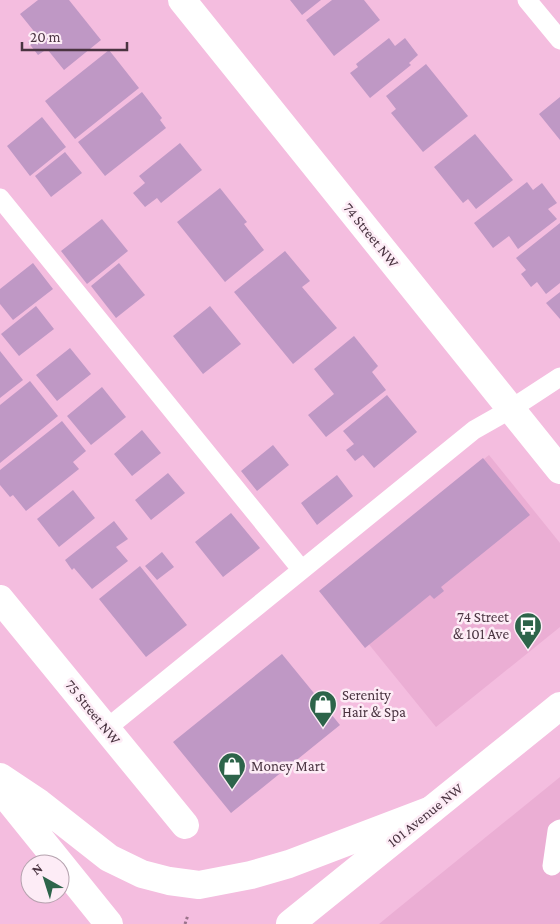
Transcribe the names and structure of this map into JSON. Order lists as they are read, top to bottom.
{
  "streets": {
    "main road": ["74 Street NW", "75 Street NW", "101 Avenue NW"]
  },
  "places": {
    "bus stop": ["74 Street & 101 Ave"],
    "shop": ["Serenity Hair & Spa", "Money Mart"]
  },
  "scale_bar": "20 m",
  "north": "top left"
}
